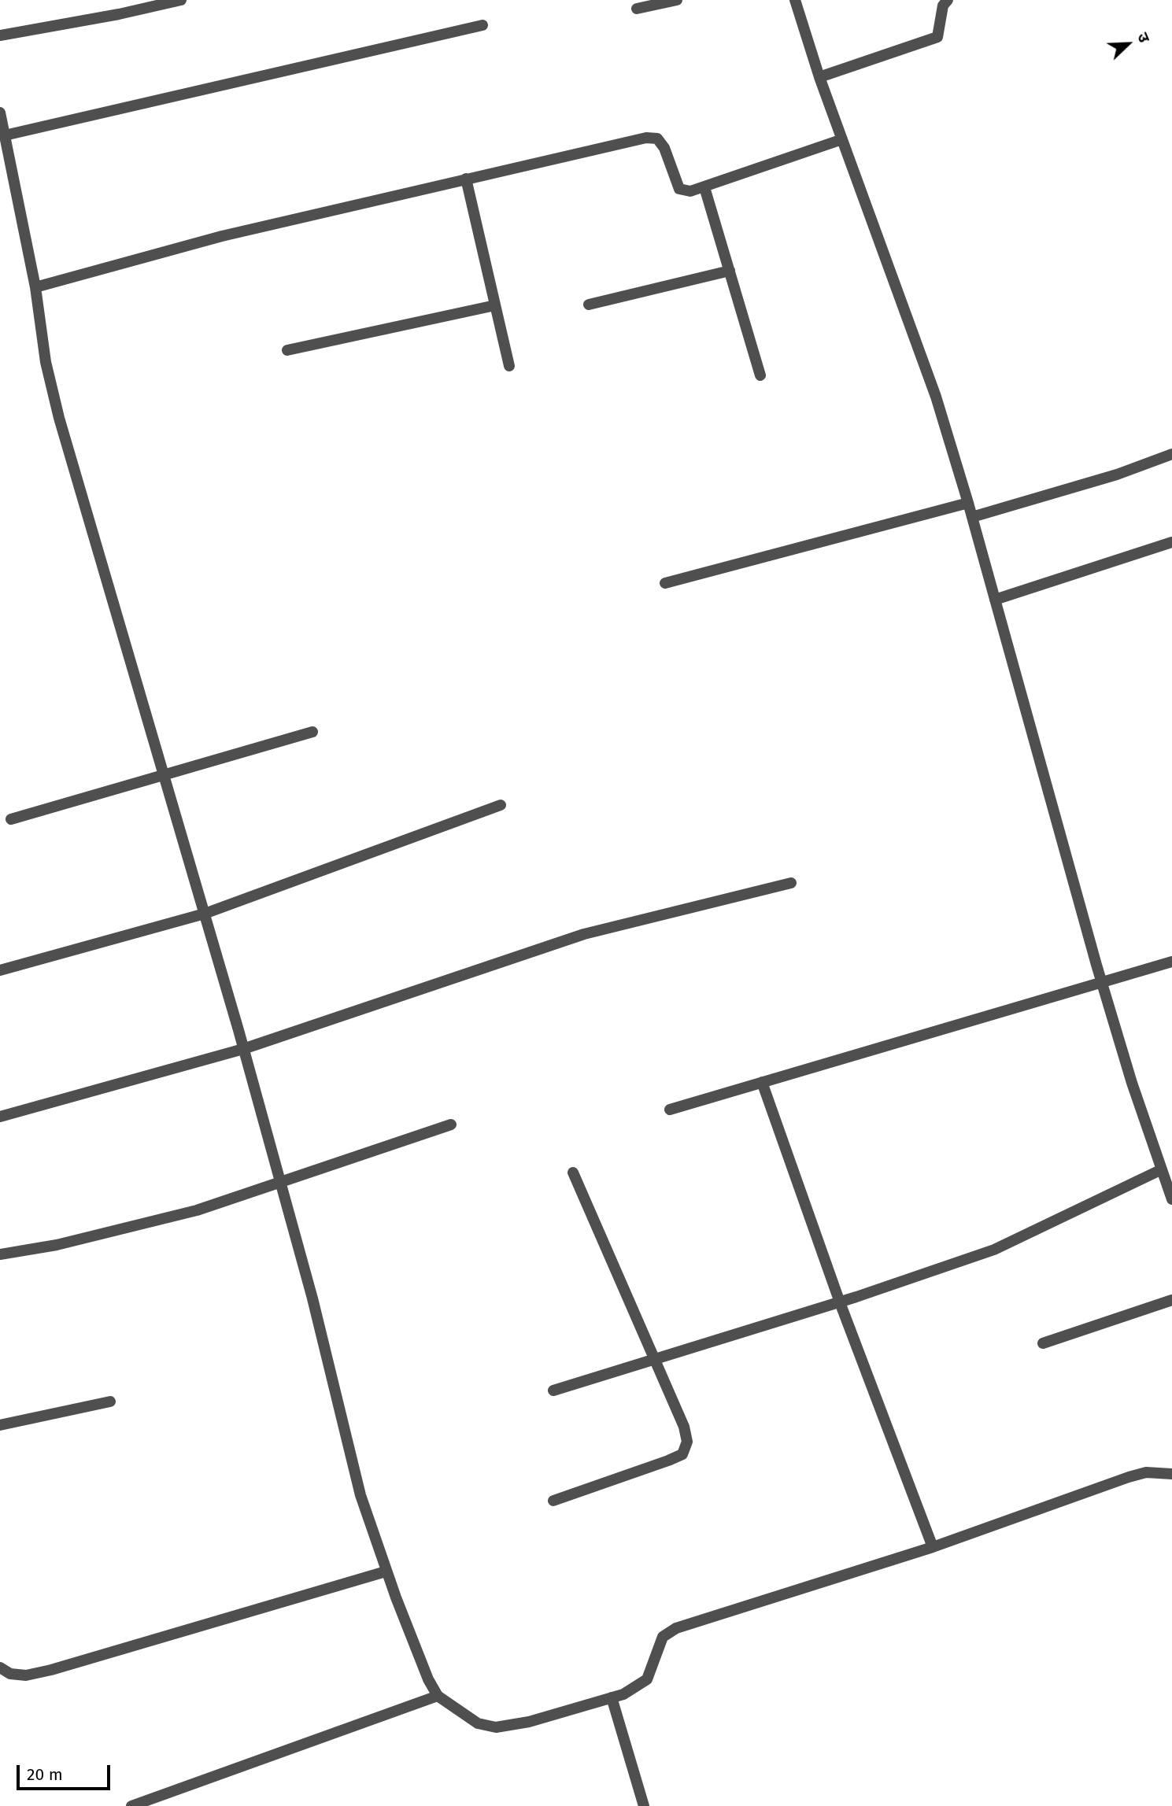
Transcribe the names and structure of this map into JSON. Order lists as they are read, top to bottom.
{
  "scale_bar": "20 m",
  "north": "top right"
}
